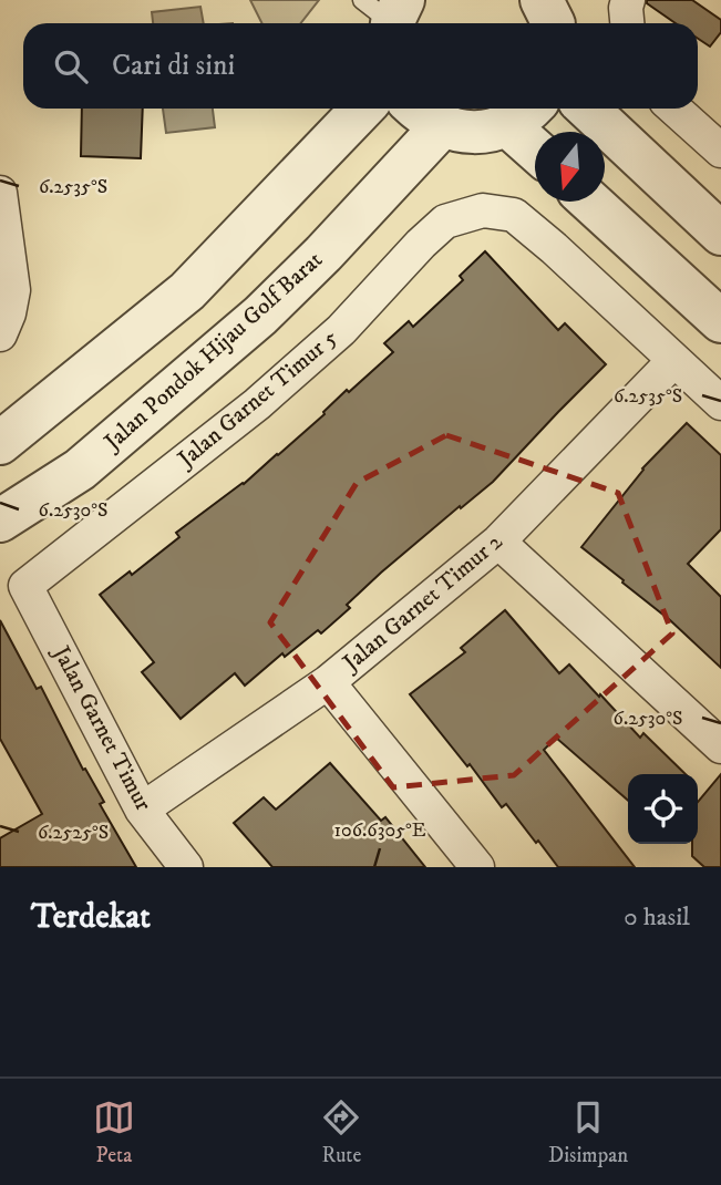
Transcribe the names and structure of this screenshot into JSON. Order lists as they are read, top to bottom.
{
  "streets": {
    "street": [
      "Jalan Pondok Hijau Golf Barat",
      "Jalan Garnet Timur 5",
      "Jalan Garnet Timur 2",
      "Jalan Garnet Timur"
    ]
  },
  "crossings": [
    ["Jalan Garnet Timur 5", "Jalan Garnet Timur 2"],
    ["Jalan Garnet Timur 5", "Jalan Garnet Timur"],
    ["Jalan Garnet Timur 2", "Jalan Garnet Timur"]
  ],
  "north": "bottom",
  "page": {
    "search": "Cari di sini",
    "heading": ["Terdekat", "0 hasil"],
    "nav": ["Peta", "Rute", "Disimpan"]
  },
  "coordinates": [
    "6.2535°S",
    "6.2530°S",
    "106.6305°E",
    "6.2525°S"
  ]
}
